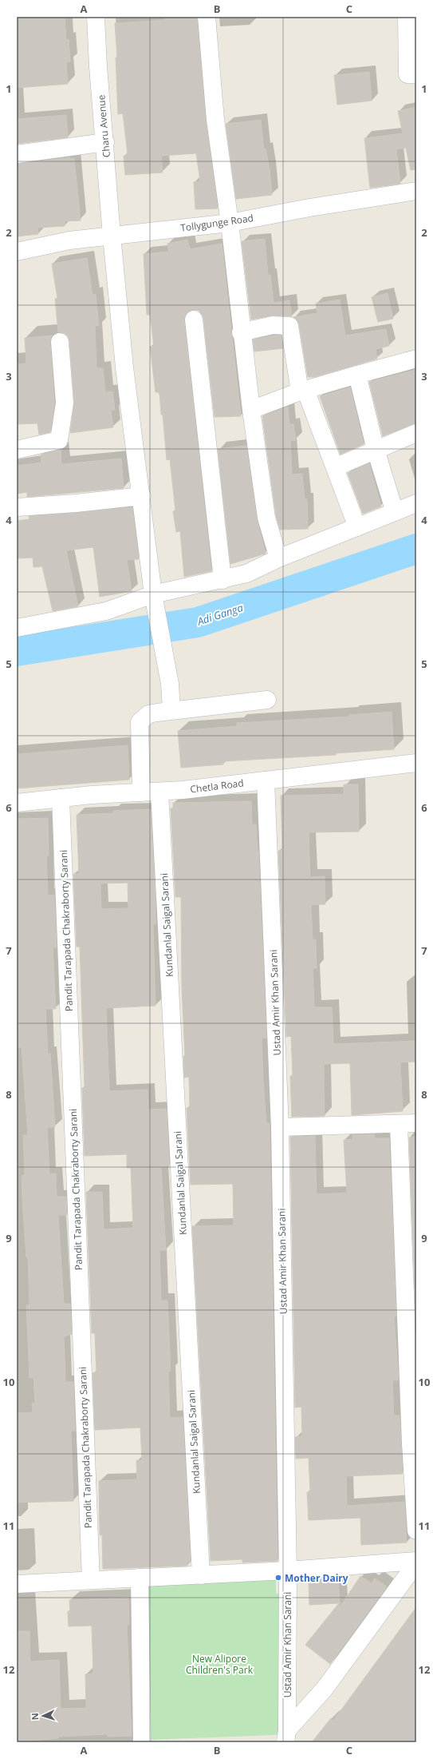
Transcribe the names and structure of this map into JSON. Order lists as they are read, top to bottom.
{
  "streets": {
    "street": [
      "Charu Avenue",
      "Tollygunge Road",
      "Chetla Road",
      "Kundanlal Saigal Sarani",
      "Pandit Tarapada Chakraborty Sarani",
      "Ustad Amir Khan Sarani"
    ]
  },
  "crossings": [
    ["Charu Avenue", "Tollygunge Road"],
    ["Chetla Road", "Kundanlal Saigal Sarani"],
    ["Chetla Road", "Pandit Tarapada Chakraborty Sarani"],
    ["Chetla Road", "Ustad Amir Khan Sarani"]
  ],
  "water": ["Adi Ganga"],
  "parks": ["New Alipore Children's Park"],
  "places": ["Mother Dairy"],
  "north": "left",
  "grid": {
    "columns": ["A", "B", "C"],
    "rows": [
      "1",
      "2",
      "3",
      "4",
      "5",
      "6",
      "7",
      "8",
      "9",
      "10",
      "11",
      "12"
    ]
  }
}
